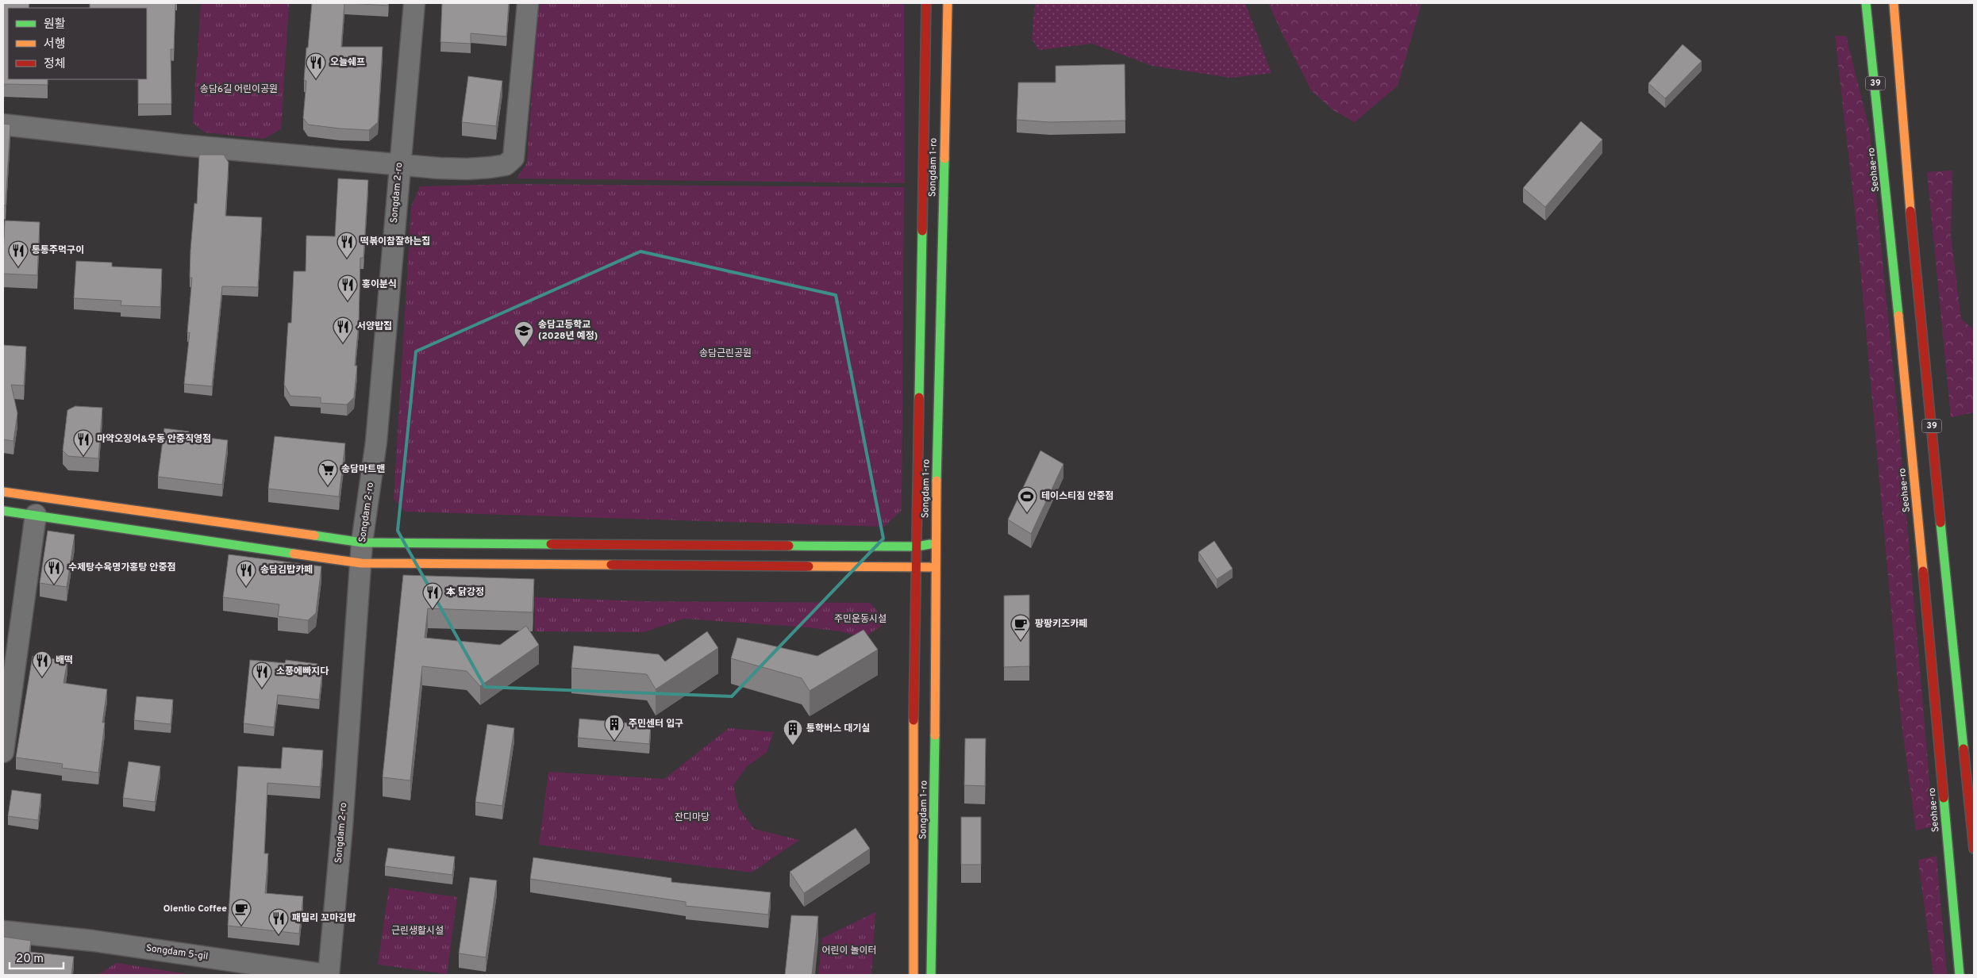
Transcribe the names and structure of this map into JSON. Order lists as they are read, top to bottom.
{
  "streets": {
    "main road": ["39", "Songdam 1-ro", "Seohae-ro"],
    "street": ["Songdam 2-ro", "Songdam 5-gil"]
  },
  "crossings": [
    ["Songdam 2-ro", "Songdam 5-gil"]
  ],
  "parks": [
    "송담6길 어린이공원",
    "송담근린공원",
    "주민운동시설",
    "잔디마당",
    "근린생활시설",
    "어린이 놀이터"
  ],
  "places": {
    "restaurant": [
      "오늘쉐프",
      "떡볶이참잘하는집",
      "통통주먹구이",
      "홍이분식",
      "서양밥집",
      "마약오징어&우동 안중직영점",
      "수제탕수육명가홍탕 안중점",
      "송담김밥카페",
      "本 닭강정",
      "배떡",
      "소풍에빠지다",
      "패밀리 꼬마김밥"
    ],
    "school or university": ["송담고등학교 (2028년 예정)"],
    "supermarket": ["송담마트맨"],
    "sports": ["테이스티짐 안중점"],
    "cafe": ["팡팡키즈카페", "Olentio Coffee"],
    "building": ["주민센터 입구", "통학버스 대기실"]
  },
  "legend": ["원활", "서행", "정체"],
  "scale_bar": "20 m"
}
